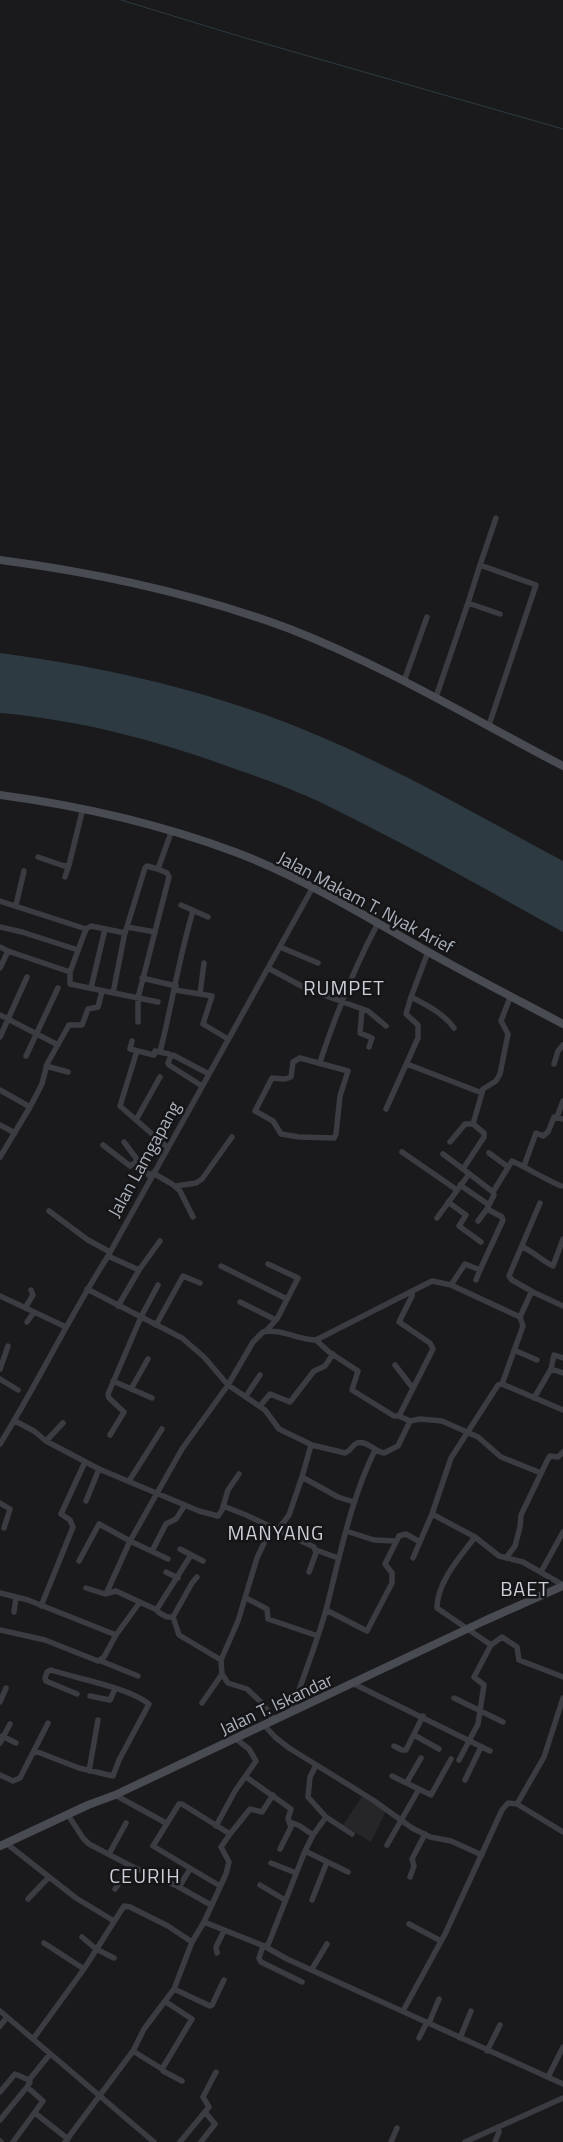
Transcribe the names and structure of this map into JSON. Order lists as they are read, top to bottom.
{
  "streets": {
    "street": ["Jalan Makam T. Nyak Arief", "Jalan Lamgapang", "Jalan T. Iskandar"]
  },
  "crossings": [
    ["Jalan Makam T. Nyak Arief", "Jalan Lamgapang"]
  ],
  "districts": [
    "RUMPET",
    "MANYANG",
    "BAET",
    "CEURIH"
  ]
}
